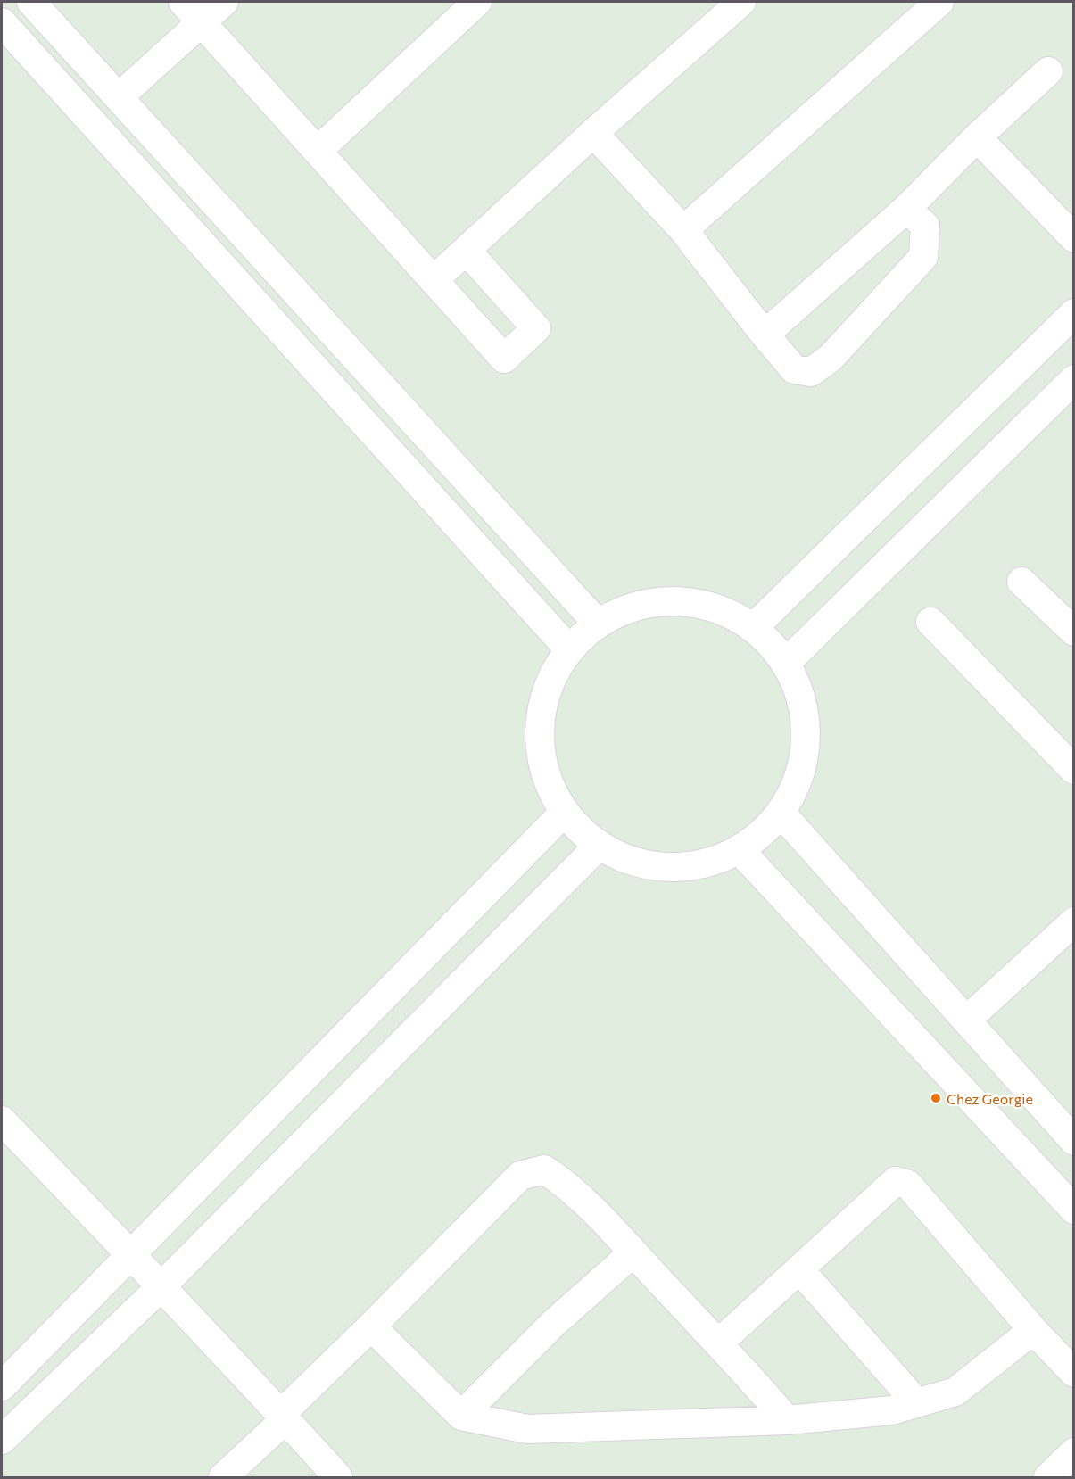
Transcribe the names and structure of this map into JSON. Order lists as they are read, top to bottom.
{
  "places": ["Chez Georgie"]
}
